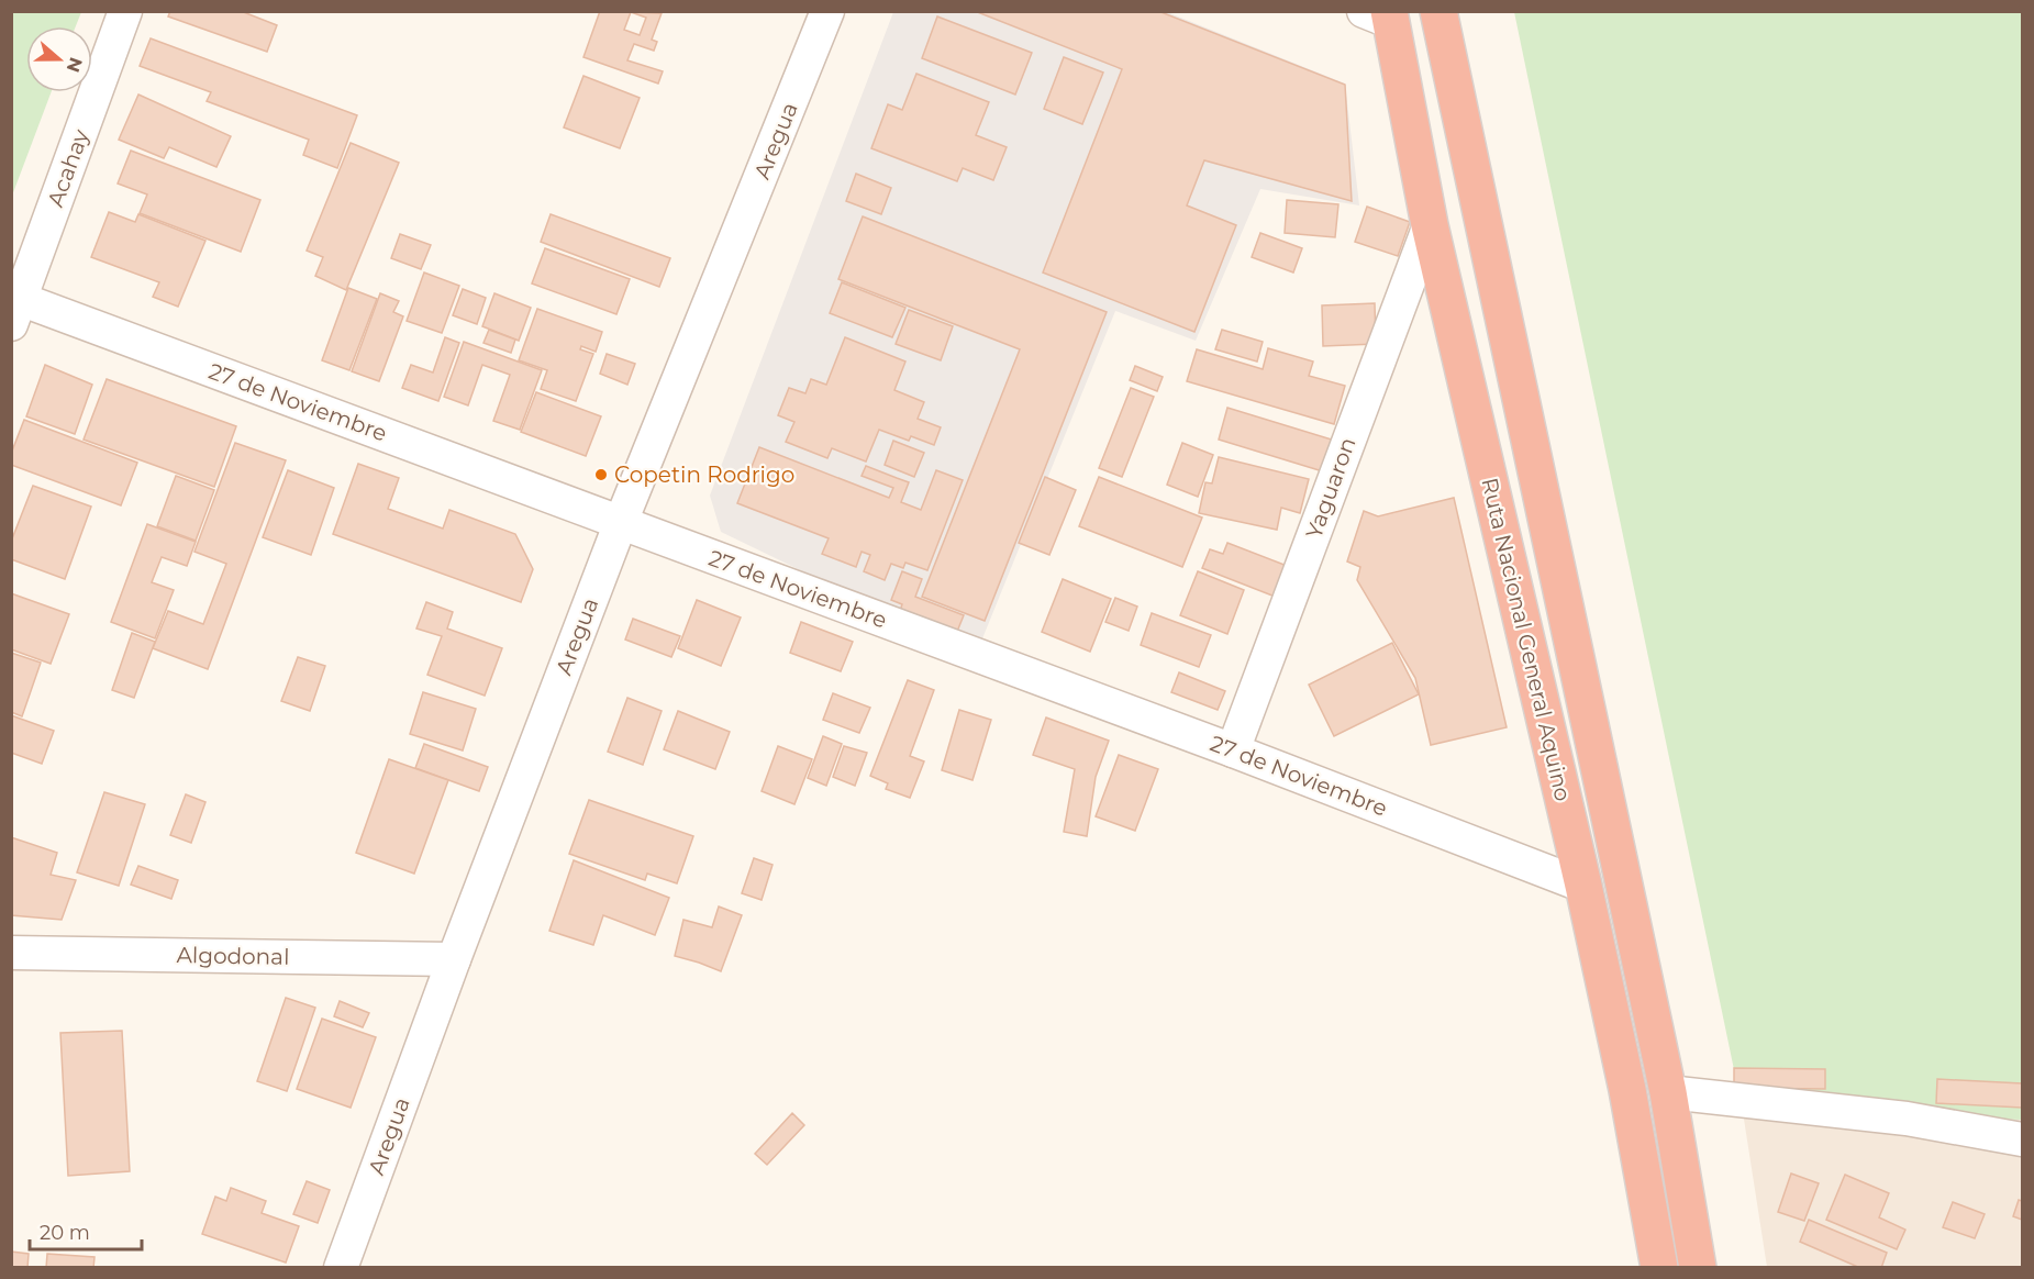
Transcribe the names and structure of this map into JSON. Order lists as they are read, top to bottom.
{
  "streets": {
    "highway": ["Ruta Nacional General Aquino"],
    "street": [
      "Aregua",
      "Acahay",
      "27 de Noviembre",
      "Yaguaron",
      "Algodonal"
    ]
  },
  "crossings": [
    ["Aregua", "27 de Noviembre"],
    ["Aregua", "Algodonal"],
    ["Acahay", "27 de Noviembre"],
    ["27 de Noviembre", "Yaguaron"],
    ["27 de Noviembre", "Ruta Nacional General Aquino"],
    ["Yaguaron", "Ruta Nacional General Aquino"]
  ],
  "places": ["Copetin Rodrigo"],
  "scale_bar": "20 m",
  "north": "right"
}
